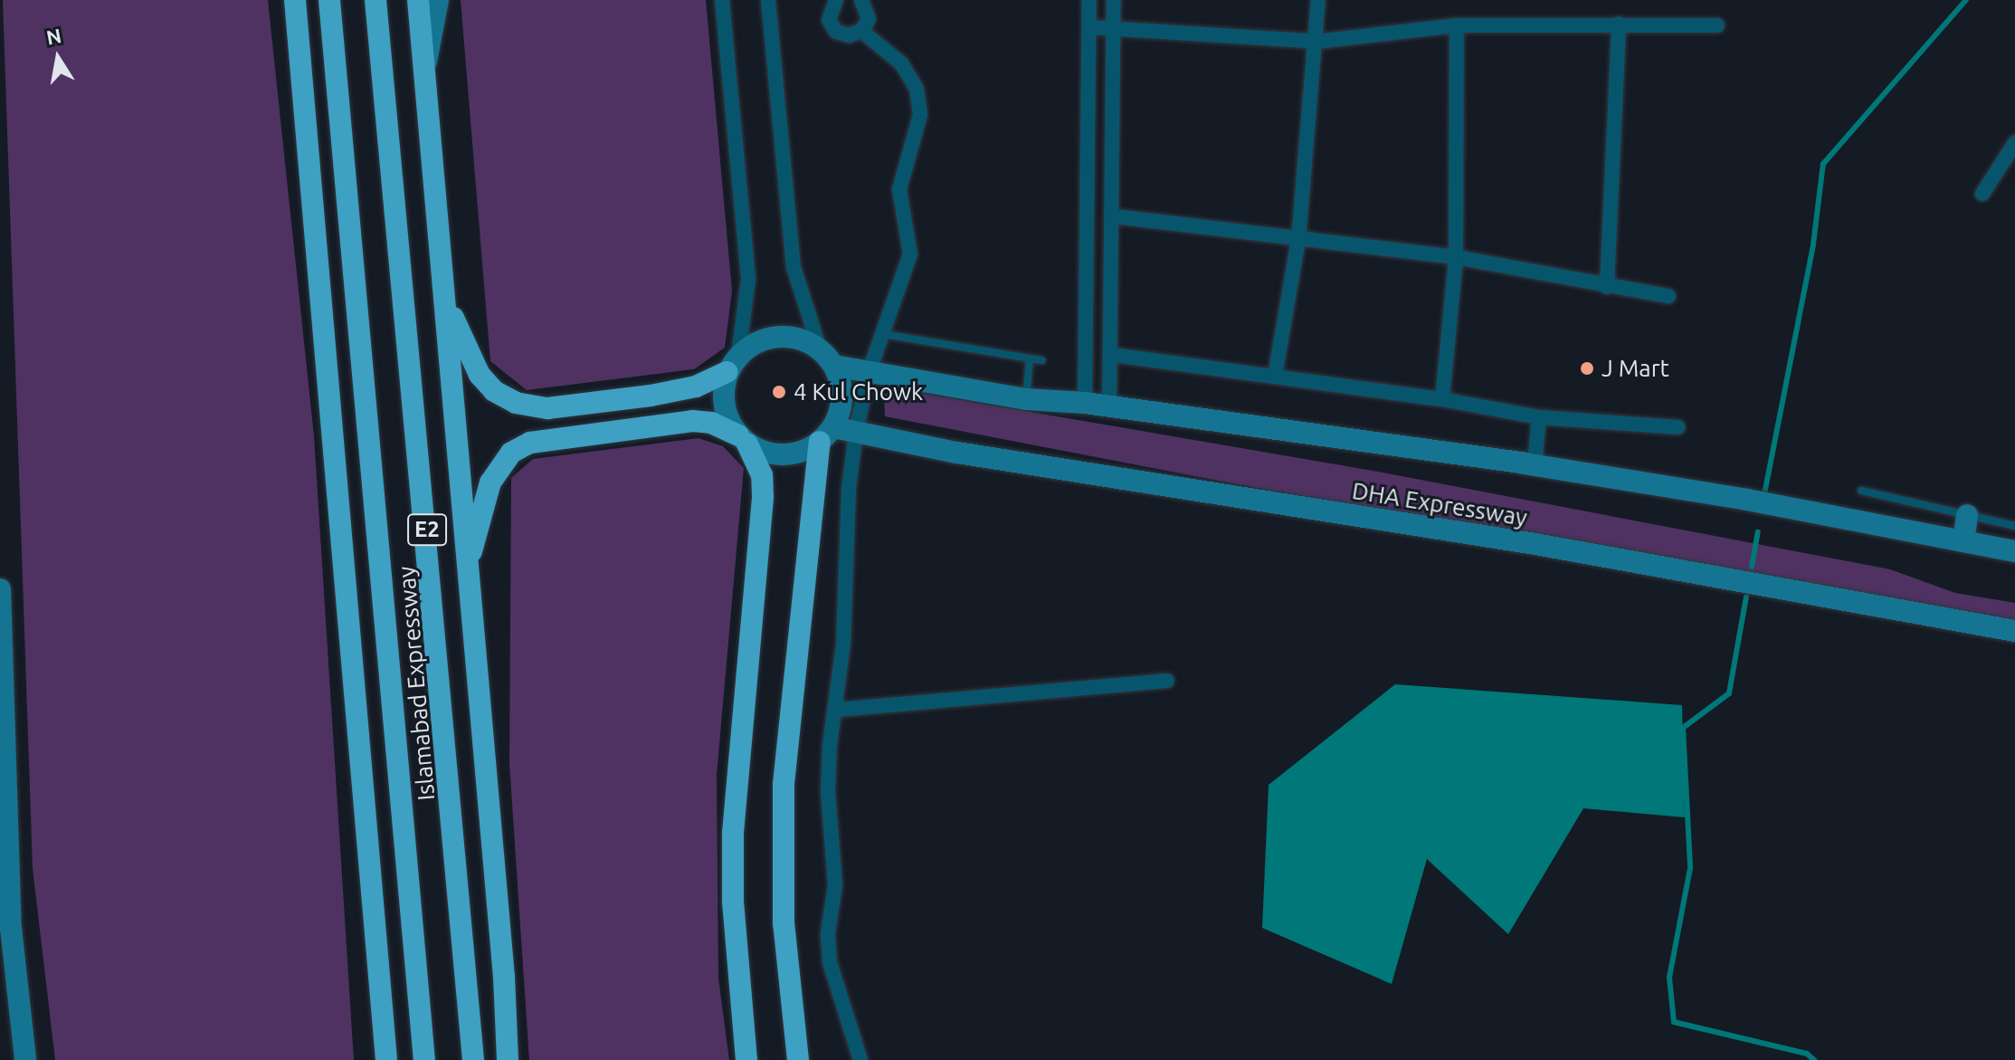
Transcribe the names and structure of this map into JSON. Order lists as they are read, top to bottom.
{
  "streets": {
    "highway": ["E2", "Islamabad Expressway"],
    "main road": ["DHA Expressway"]
  },
  "places": ["J Mart", "4 Kul Chowk"],
  "north": "top"
}
